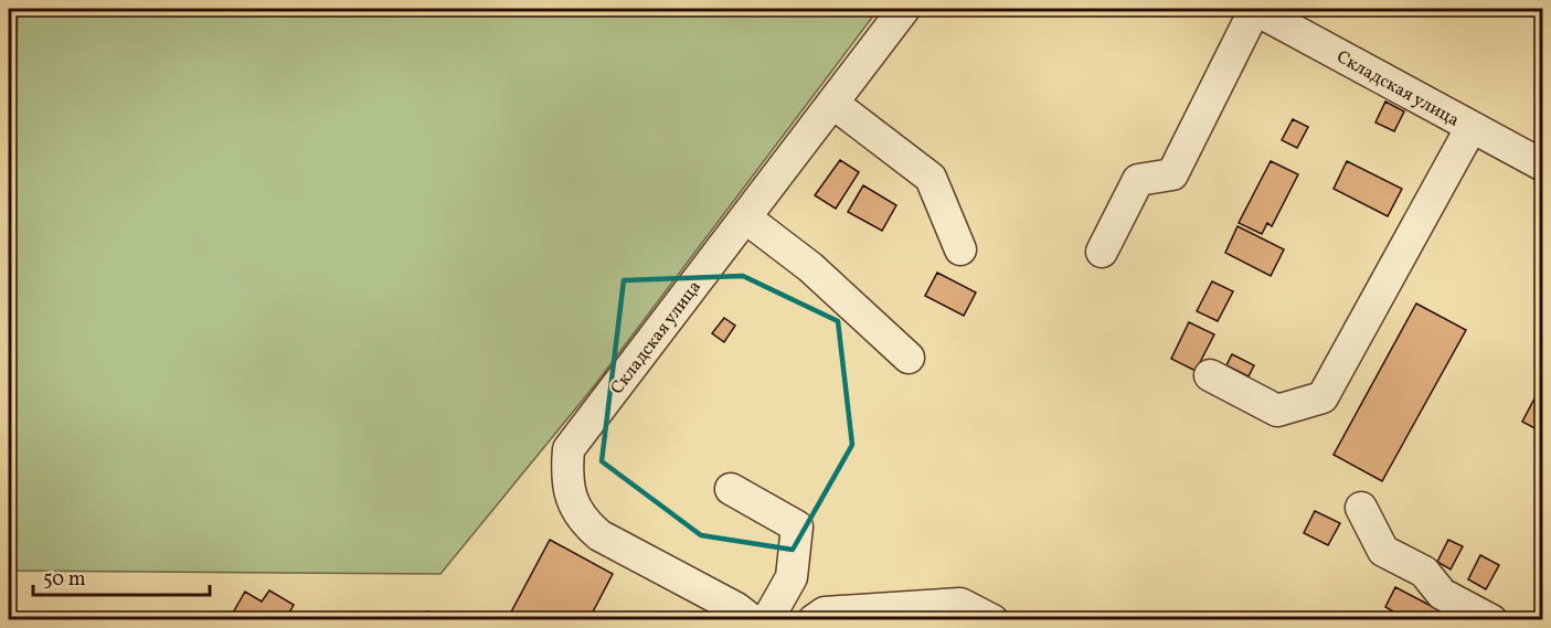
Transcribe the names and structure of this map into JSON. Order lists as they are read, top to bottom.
{
  "streets": {
    "street": ["Складская улица"]
  },
  "scale_bar": "50 m"
}
